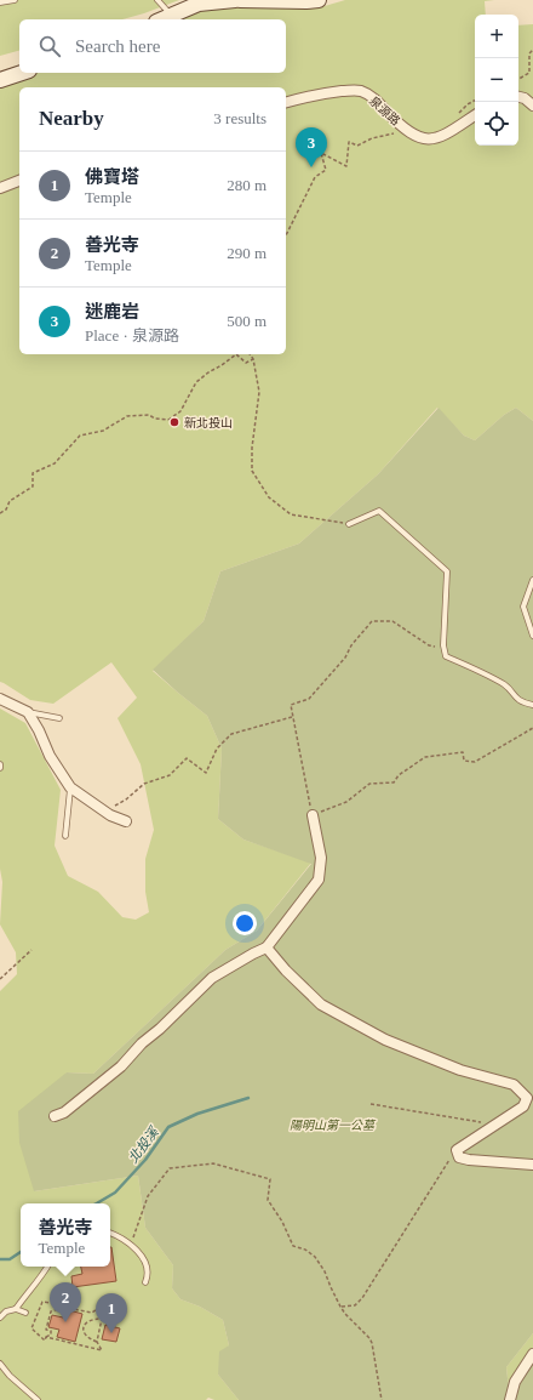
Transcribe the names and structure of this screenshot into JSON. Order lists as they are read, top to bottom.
{
  "streets": {
    "street": ["泉源路"]
  },
  "water": ["北投溪"],
  "parks": ["陽明山第一公墓"],
  "places": ["新北投山"],
  "page": {
    "map_buttons": ["+", "−"],
    "search": "Search here",
    "heading": ["Nearby", "3 results"],
    "pins": ["3", "2", "1"],
    "list": [
      {
        "mark": "1",
        "name": "佛寶塔",
        "note": "Temple",
        "value": "280 m"
      },
      {
        "mark": "2",
        "name": "善光寺",
        "note": "Temple",
        "value": "290 m"
      },
      {
        "mark": "3",
        "name": "迷鹿岩",
        "note": "Place · 泉源路",
        "value": "500 m"
      }
    ],
    "popup": ["善光寺", "Temple"]
  }
}
